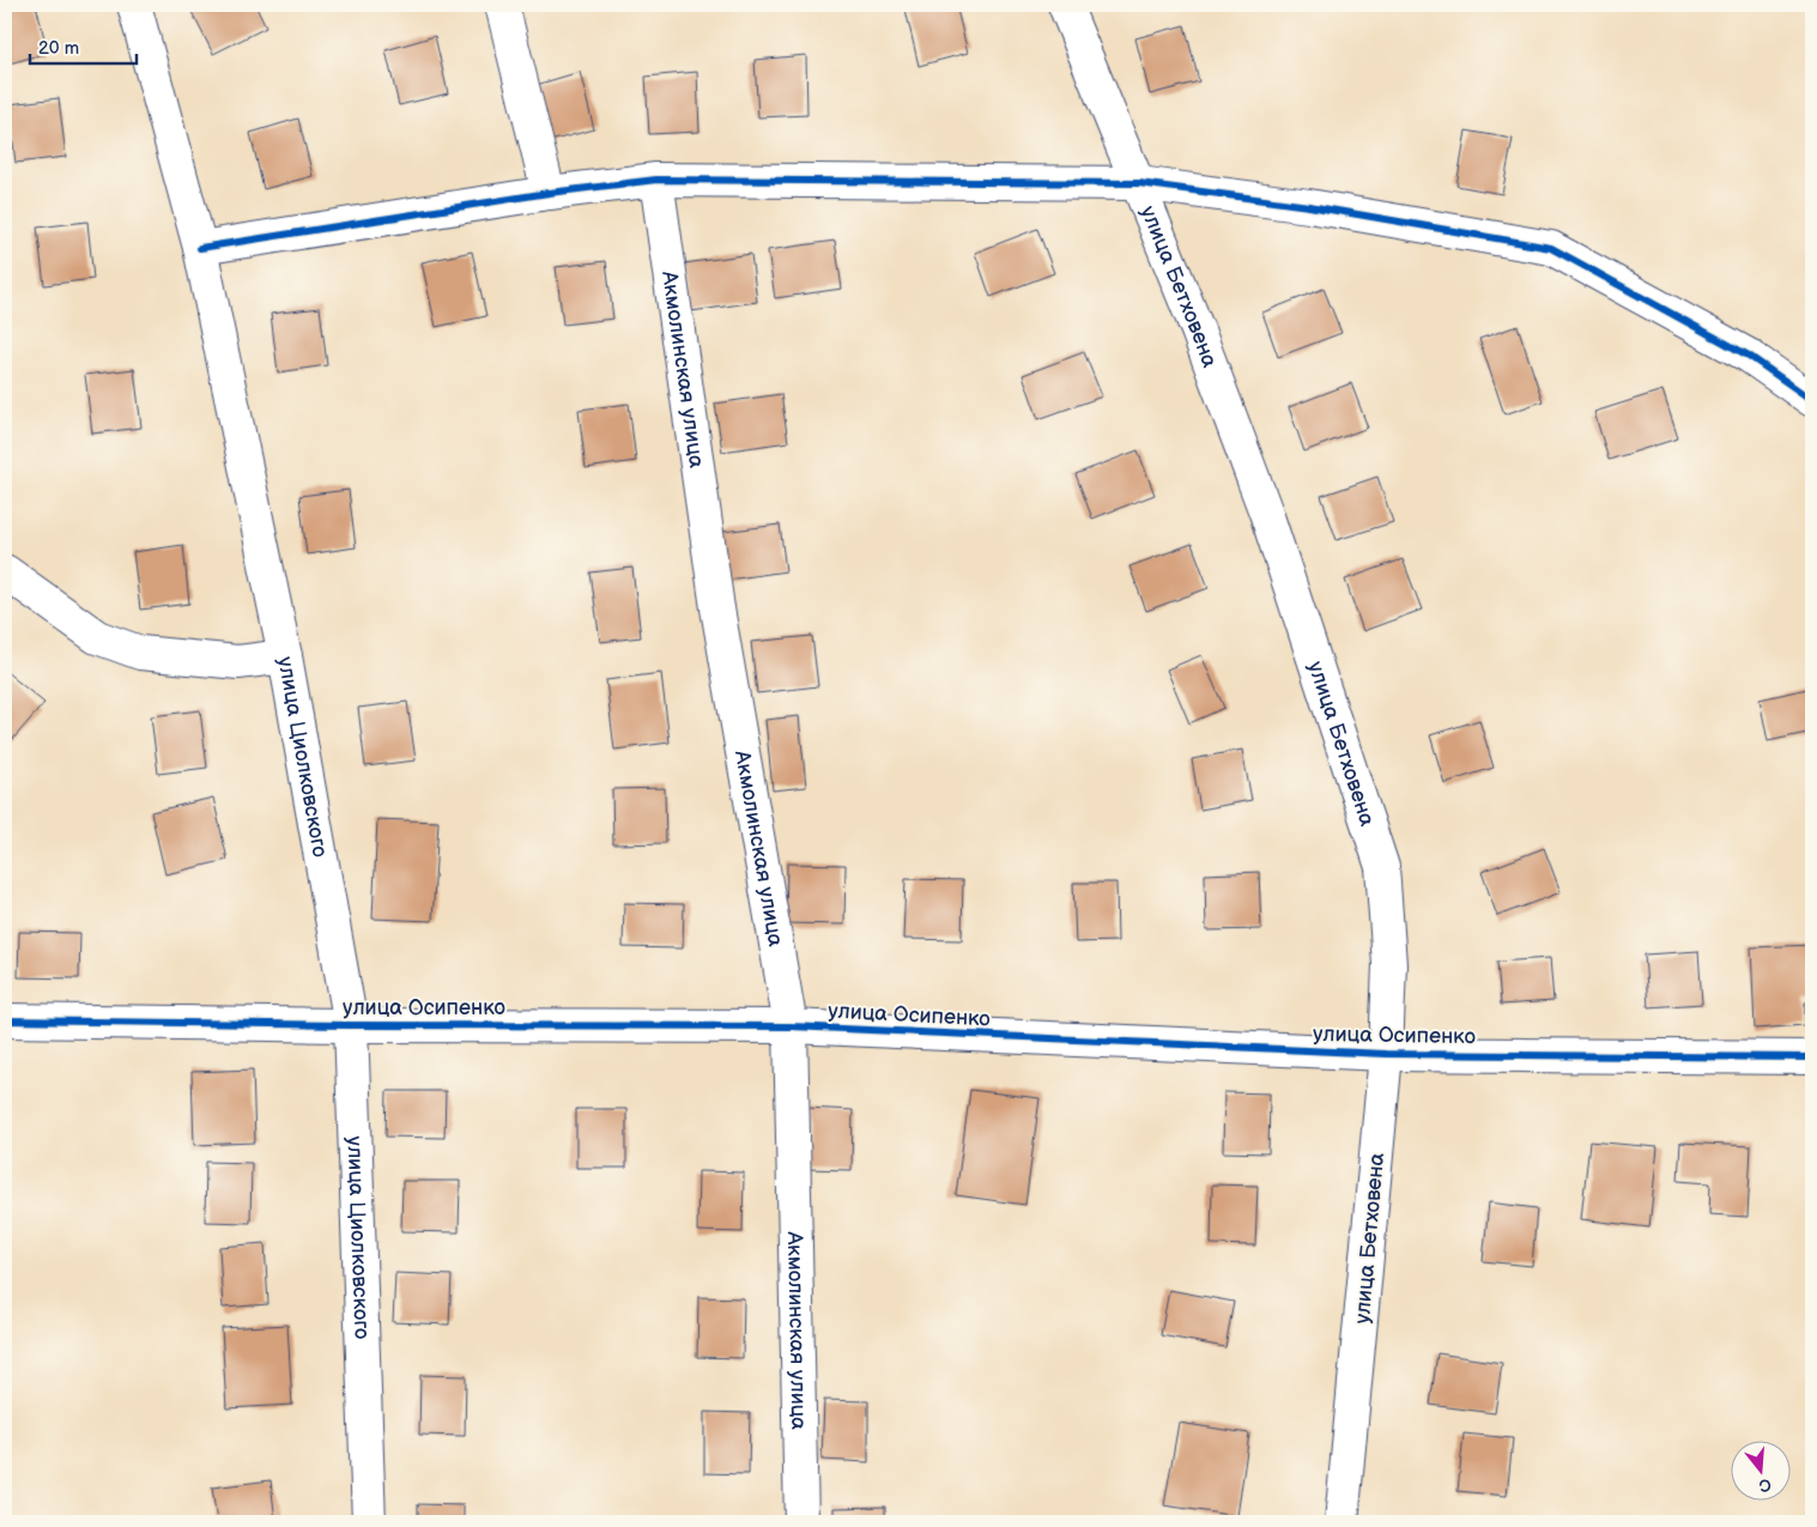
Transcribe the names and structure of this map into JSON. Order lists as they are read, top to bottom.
{
  "streets": {
    "street": [
      "улица Бетховена",
      "Акмолинская улица",
      "улица Циолковского",
      "улица Осипенко"
    ]
  },
  "crossings": [
    ["улица Бетховена", "улица Осипенко"],
    ["Акмолинская улица", "улица Осипенко"],
    ["улица Циолковского", "улица Осипенко"]
  ],
  "scale_bar": "20 m",
  "north": "bottom"
}
